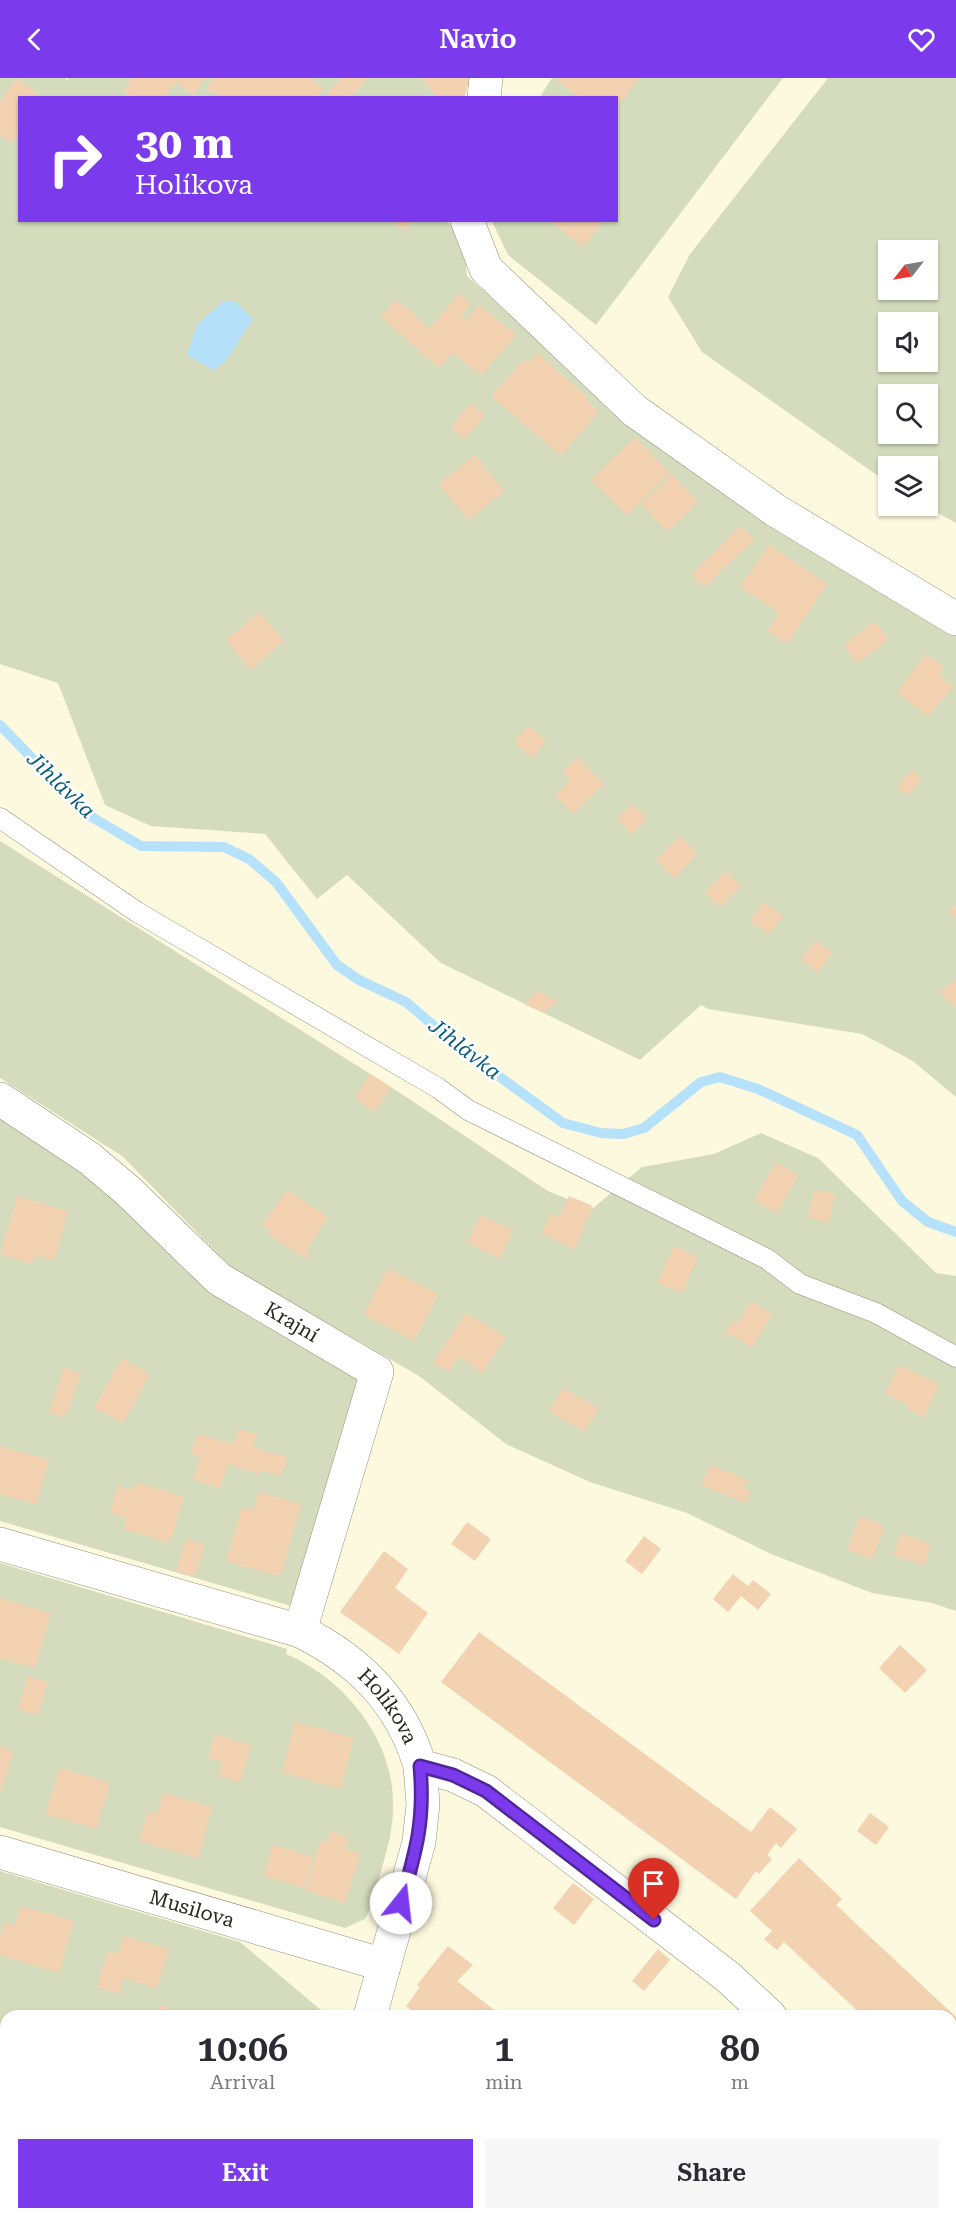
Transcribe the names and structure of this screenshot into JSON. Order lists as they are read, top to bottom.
{
  "streets": {
    "street": ["Krajní", "Holíkova", "Musilova"]
  },
  "crossings": [
    ["Krajní", "Holíkova"]
  ],
  "water": ["Jihlávka"],
  "north": "bottom left",
  "page": {
    "header": "Navio",
    "turn": ["30 m", "Holíkova"],
    "eta": [
      "10:06",
      "Arrival",
      "1",
      "min",
      "80",
      "m"
    ],
    "buttons": ["Exit", "Share"]
  }
}
